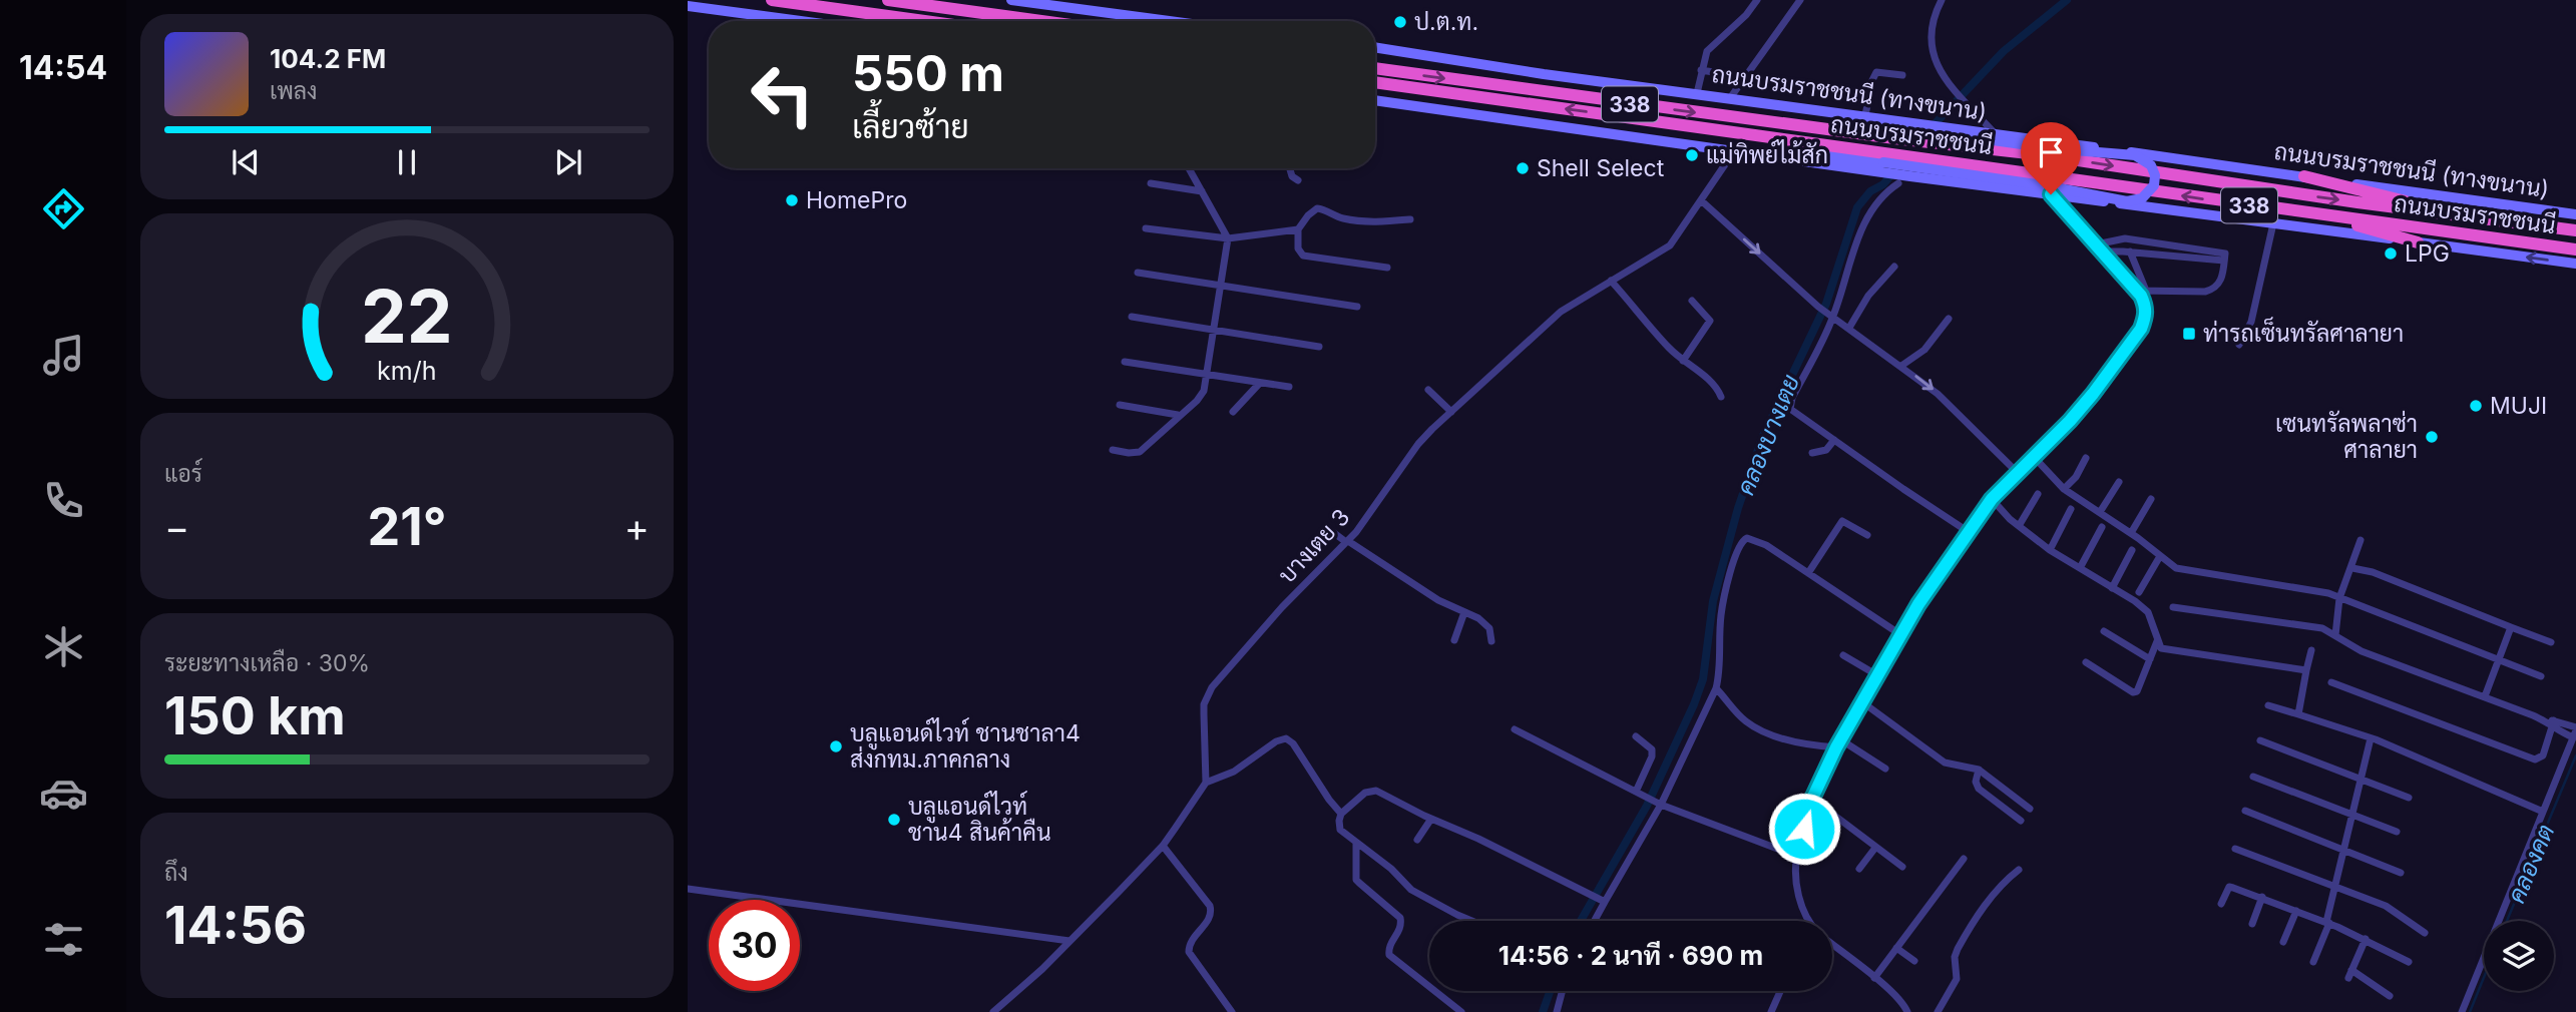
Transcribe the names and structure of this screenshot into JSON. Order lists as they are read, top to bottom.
{
  "streets": {
    "highway": ["338", "ถนนบรมราชชนนี"],
    "main road": ["ถนนบรมราชชนนี (ทางขนาน)"],
    "street": ["บางเตย 3"]
  },
  "crossings": [
    ["338", "ถนนบรมราชชนนี"],
    ["338", "บางเตย 3"]
  ],
  "water": ["คลองบางเตย", "คลองคต"],
  "places": {
    "other": [
      "ป.ต.ท.",
      "แม่ทิพย์ไม้สัก",
      "Shell Select",
      "HomePro",
      "LPG",
      "MUJI",
      "เซนทรัลพลาซ่า ศาลายา",
      "บลูแอนด์ไวท์ ชานชาลา4 ส่งกทม.ภาคกลาง",
      "บลูแอนด์ไวท์ ชาน4 สินค้าคืน"
    ],
    "transit": ["ท่ารถเซ็นทรัลศาลายา"]
  },
  "page": {
    "tabs": "14:54",
    "turn": ["550 m", "เลี้ยวซ้าย"],
    "song": ["104.2 FM", "เพลง"],
    "tile": [
      "แอร์",
      ["ระยะทางเหลือ · 30%", "150 km"],
      ["ถึง", "14:56"]
    ],
    "heat": ["−", "21°", "+"],
    "limit": "30",
    "trip": "14:56 · 2 นาที · 690 m",
    "gauge": ["22", "km/h"]
  }
}
